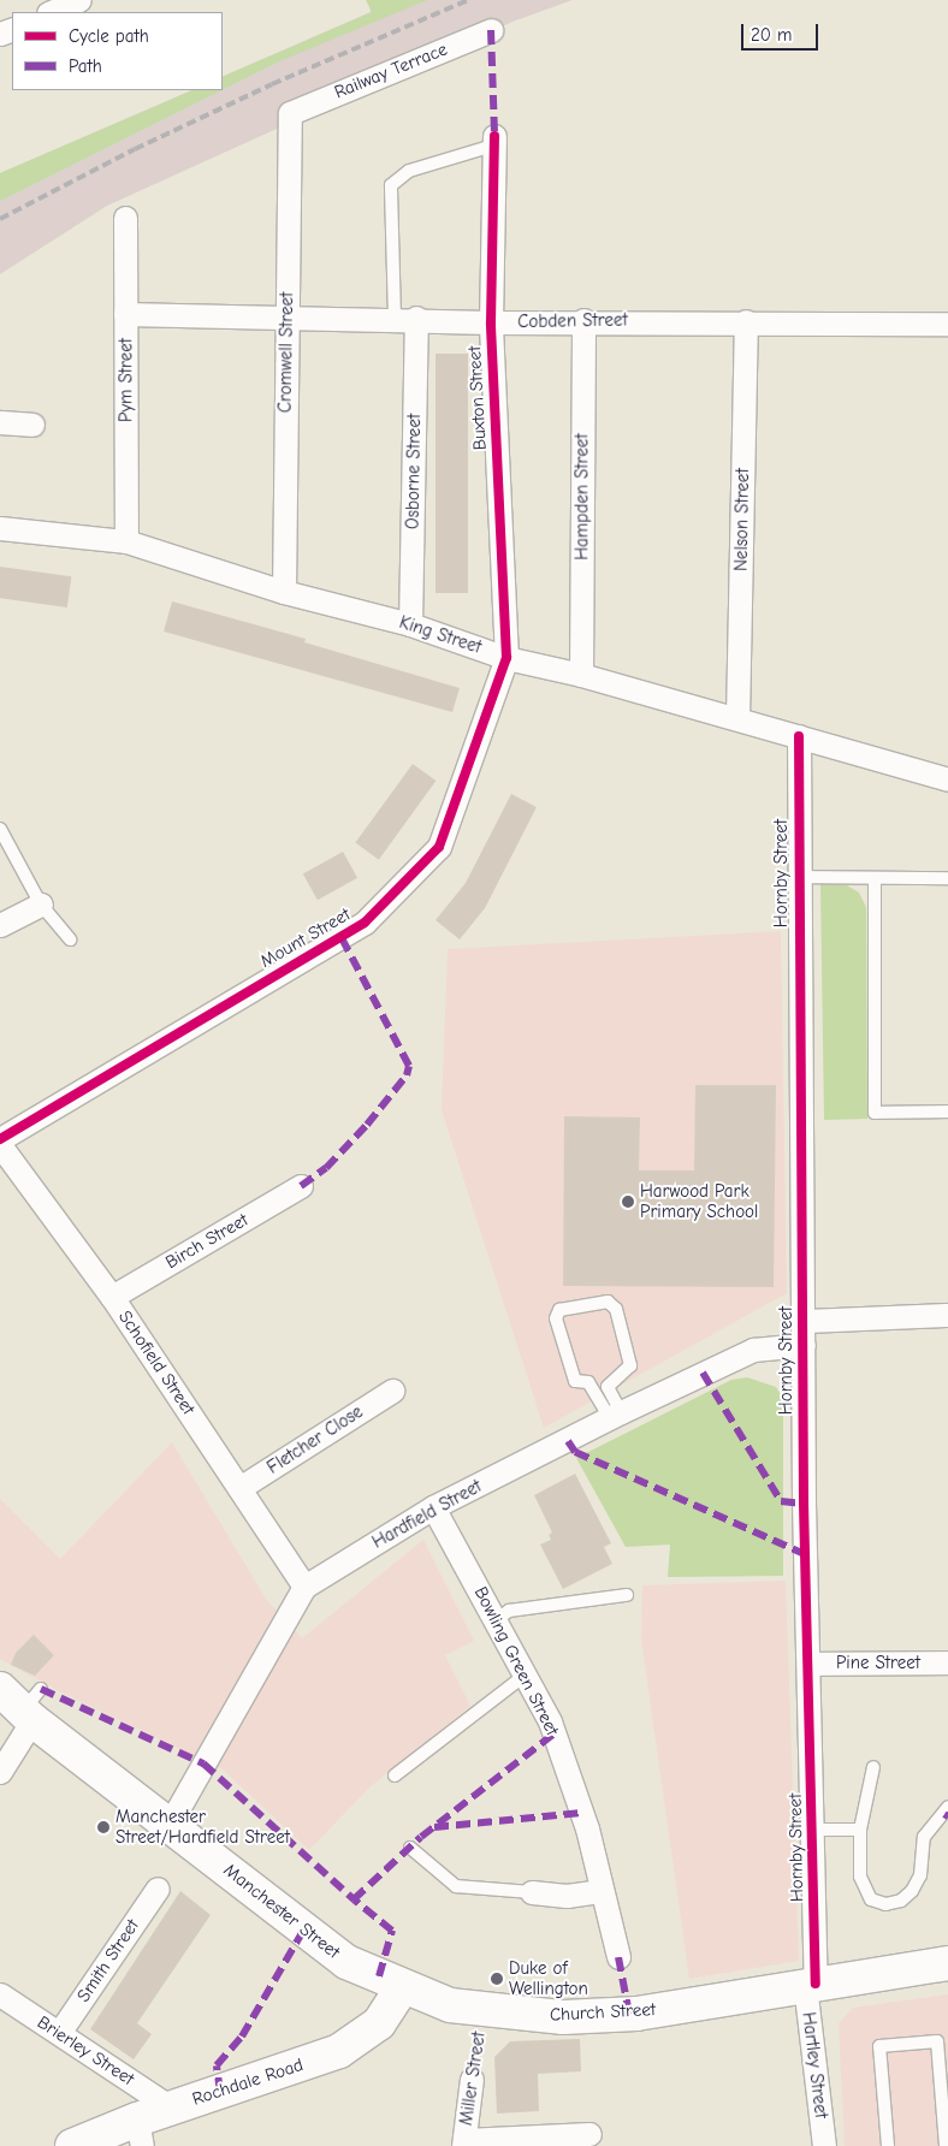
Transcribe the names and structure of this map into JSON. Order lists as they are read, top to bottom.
{
  "streets": {
    "main road": ["Manchester Street", "Church Street", "Rochdale Road"],
    "street": [
      "Railway Terrace",
      "Cobden Street",
      "Cromwell Street",
      "Pym Street",
      "Buxton Street",
      "Osborne Street",
      "Hampden Street",
      "Nelson Street",
      "King Street",
      "Hornby Street",
      "Mount Street",
      "Birch Street",
      "Schofield Street",
      "Fletcher Close",
      "Hardfield Street",
      "Bowling Green Street",
      "Pine Street",
      "Smith Street",
      "Brierley Street",
      "Hartley Street",
      "Miller Street"
    ]
  },
  "crossings": [
    ["Railway Terrace", "Cromwell Street"],
    ["Cobden Street", "Cromwell Street"],
    ["Cobden Street", "Pym Street"],
    ["Cobden Street", "Buxton Street"],
    ["Cobden Street", "Osborne Street"],
    ["Cobden Street", "Hampden Street"],
    ["Cobden Street", "Nelson Street"],
    ["Cromwell Street", "King Street"],
    ["Pym Street", "King Street"],
    ["Buxton Street", "King Street"],
    ["Buxton Street", "Mount Street"],
    ["Osborne Street", "King Street"],
    ["Hampden Street", "King Street"],
    ["Nelson Street", "King Street"],
    ["King Street", "Hornby Street"],
    ["King Street", "Mount Street"],
    ["Hornby Street", "Hardfield Street"],
    ["Hornby Street", "Pine Street"],
    ["Hornby Street", "Church Street"],
    ["Hornby Street", "Hartley Street"],
    ["Birch Street", "Schofield Street"],
    ["Schofield Street", "Fletcher Close"],
    ["Schofield Street", "Hardfield Street"],
    ["Hardfield Street", "Bowling Green Street"],
    ["Hardfield Street", "Manchester Street"],
    ["Manchester Street", "Church Street"],
    ["Manchester Street", "Rochdale Road"],
    ["Smith Street", "Brierley Street"],
    ["Church Street", "Hartley Street"],
    ["Church Street", "Rochdale Road"],
    ["Brierley Street", "Rochdale Road"]
  ],
  "places": ["Harwood Park Primary School", "Manchester Street/Hardfield Street", "Duke of Wellington"],
  "legend": ["Cycle path", "Path"],
  "scale_bar": "20 m"
}
